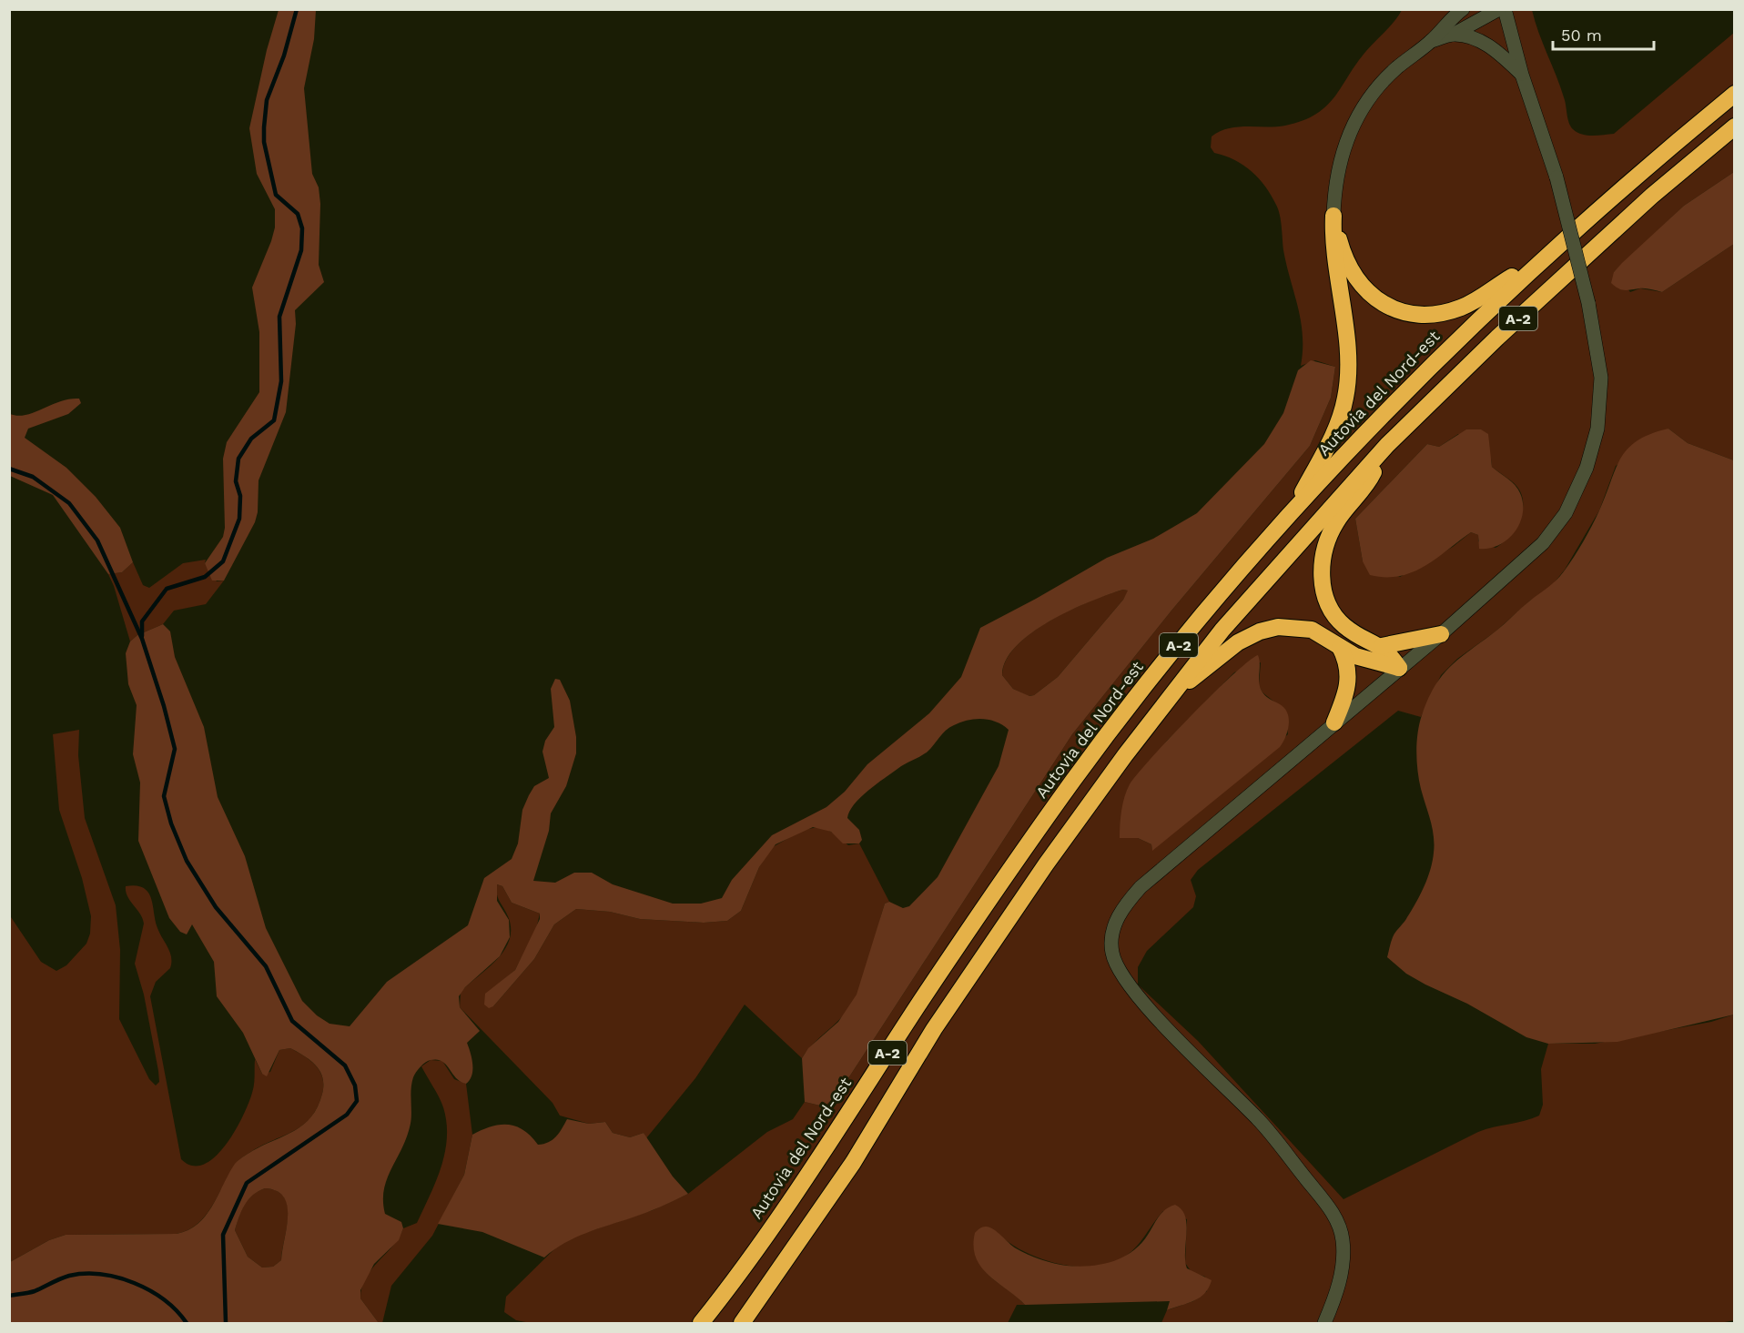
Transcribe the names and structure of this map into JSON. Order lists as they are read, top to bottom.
{
  "streets": {
    "highway": ["A-2", "Autovia del Nord-est"]
  },
  "scale_bar": "50 m"
}
